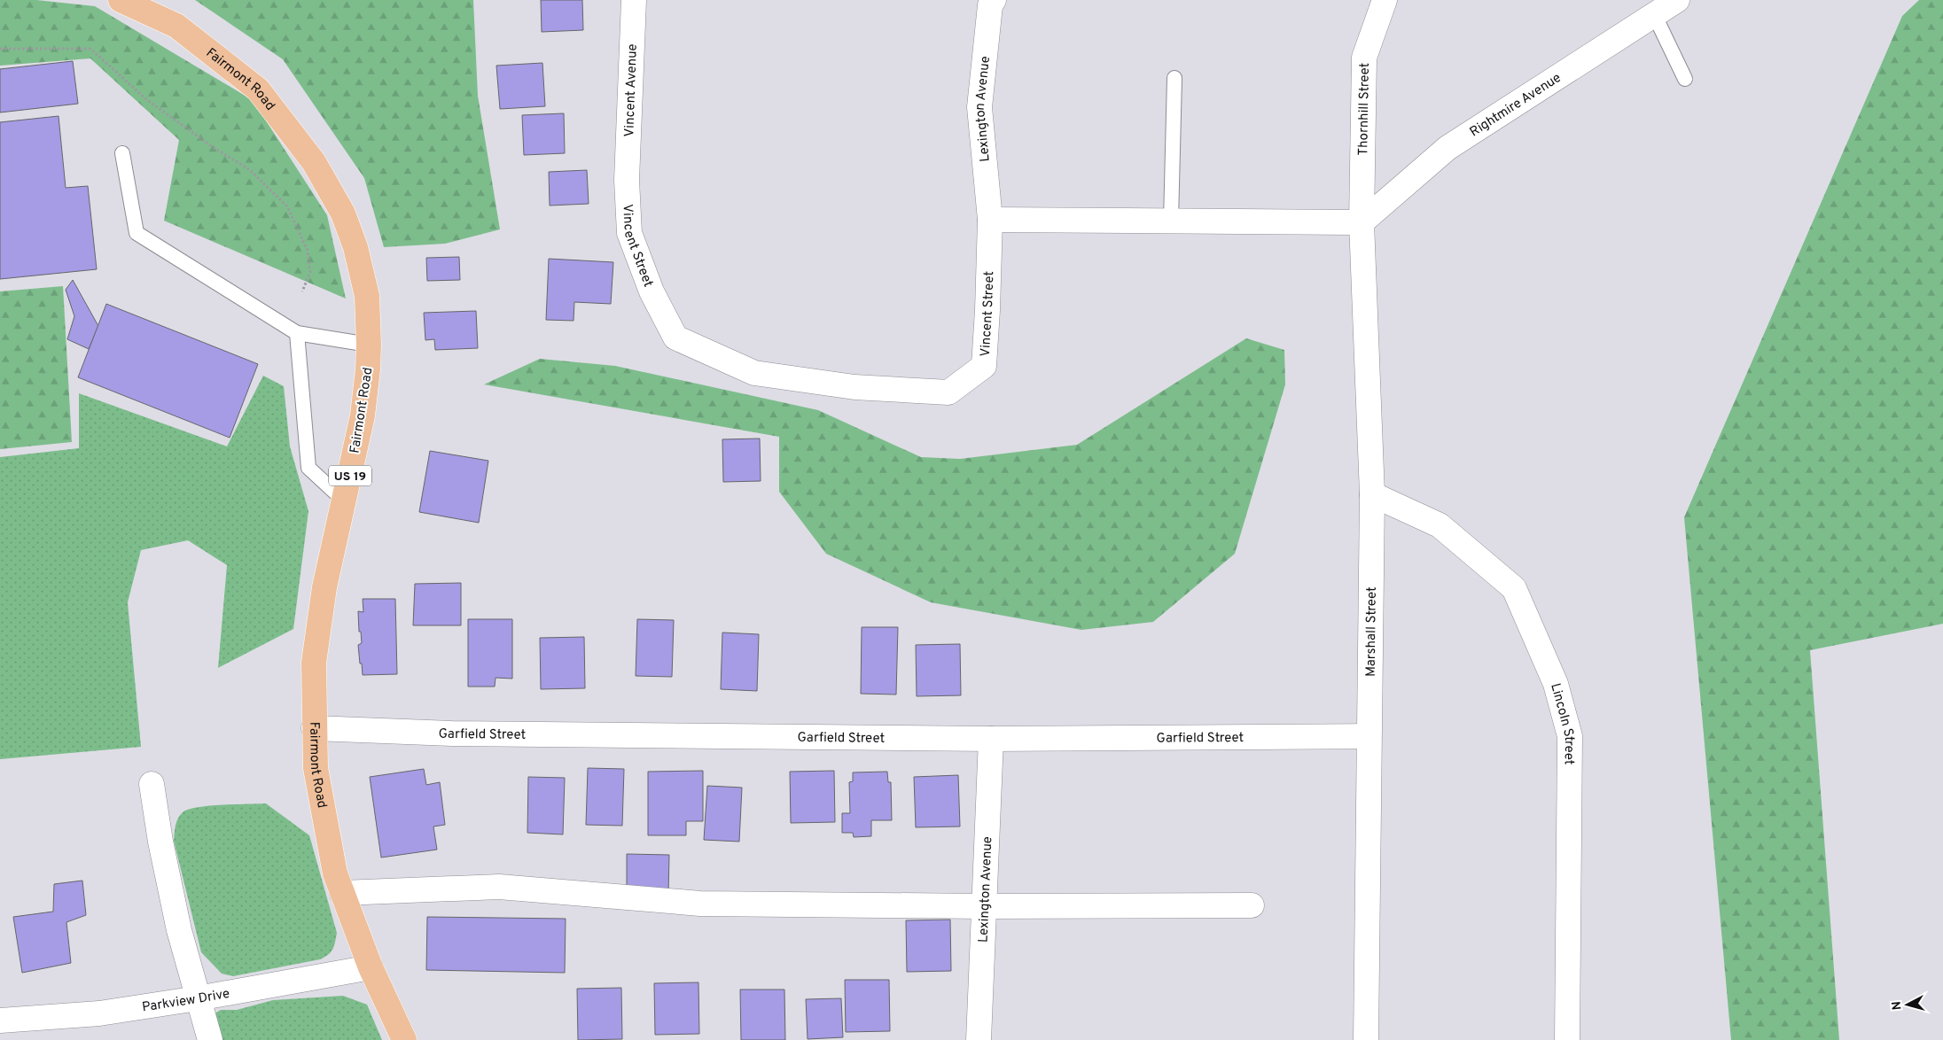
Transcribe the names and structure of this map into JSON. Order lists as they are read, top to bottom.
{
  "streets": {
    "main road": ["Fairmont Road", "US 19"],
    "street": [
      "Vincent Avenue",
      "Rightmire Avenue",
      "Lexington Avenue",
      "Thornhill Street",
      "Vincent Street",
      "Marshall Street",
      "Lincoln Street",
      "Garfield Street",
      "Parkview Drive"
    ]
  },
  "crossings": [
    ["Fairmont Road", "Garfield Street"],
    ["Fairmont Road", "Parkview Drive"],
    ["Vincent Avenue", "Vincent Street"],
    ["Rightmire Avenue", "Thornhill Street"],
    ["Rightmire Avenue", "Marshall Street"],
    ["Lexington Avenue", "Vincent Street"],
    ["Lexington Avenue", "Garfield Street"],
    ["Thornhill Street", "Marshall Street"],
    ["Marshall Street", "Lincoln Street"],
    ["Marshall Street", "Garfield Street"]
  ],
  "north": "left"
}
